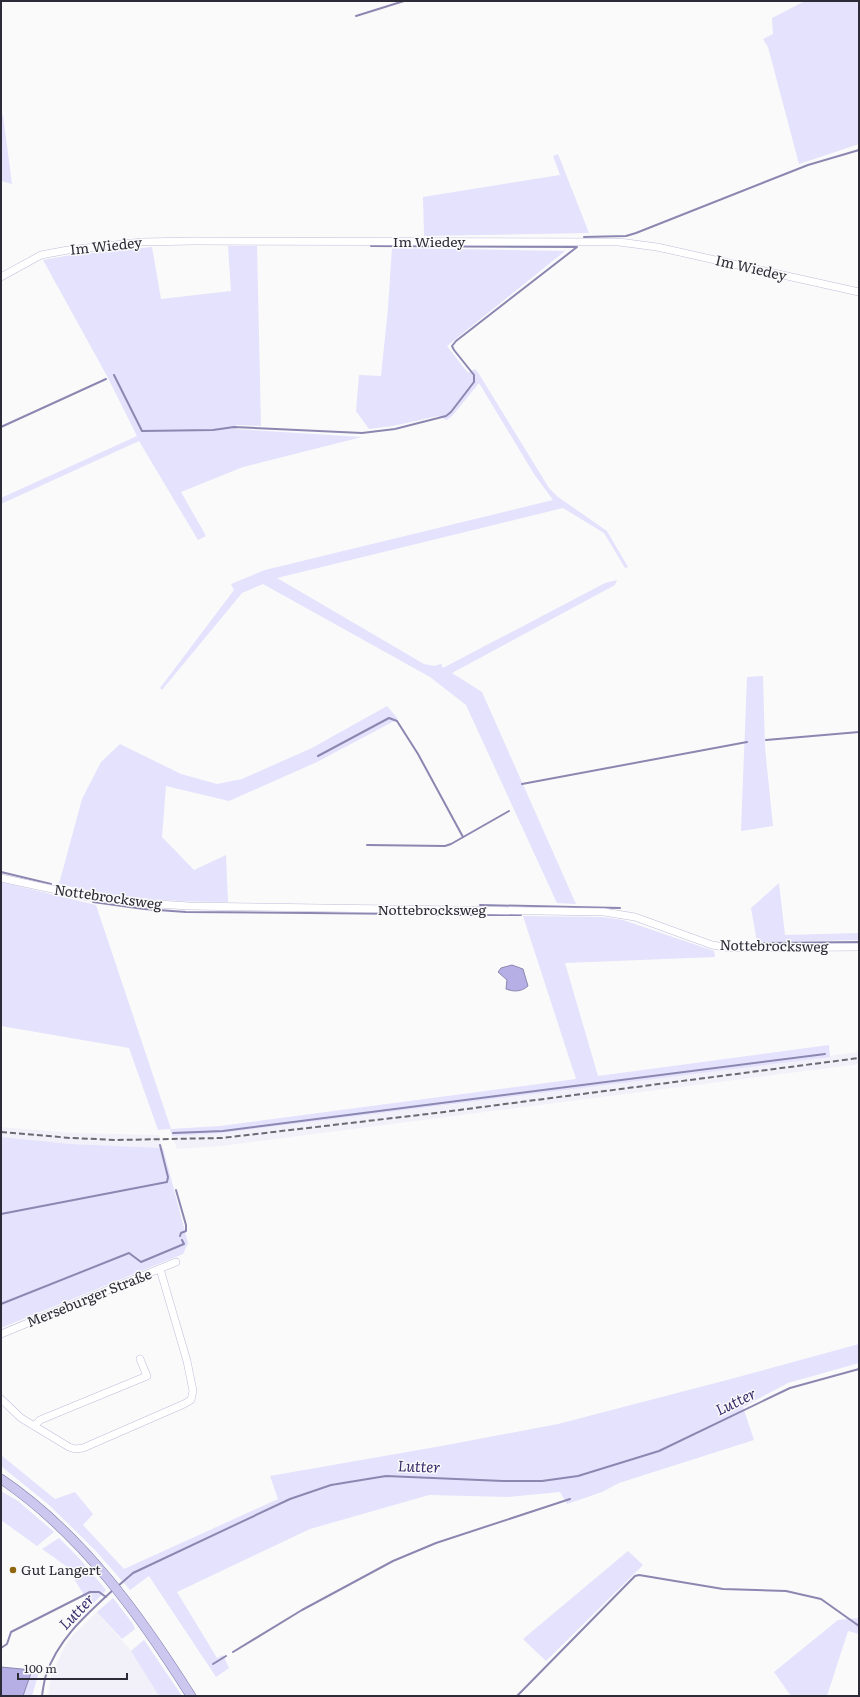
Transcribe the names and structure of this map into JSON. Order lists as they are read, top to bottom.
{
  "streets": {
    "street": ["Im Wiedey", "Nottebrocksweg", "Merseburger Straße"]
  },
  "water": ["Lutter"],
  "places": ["Gut Langert"],
  "scale_bar": "100 m"
}
